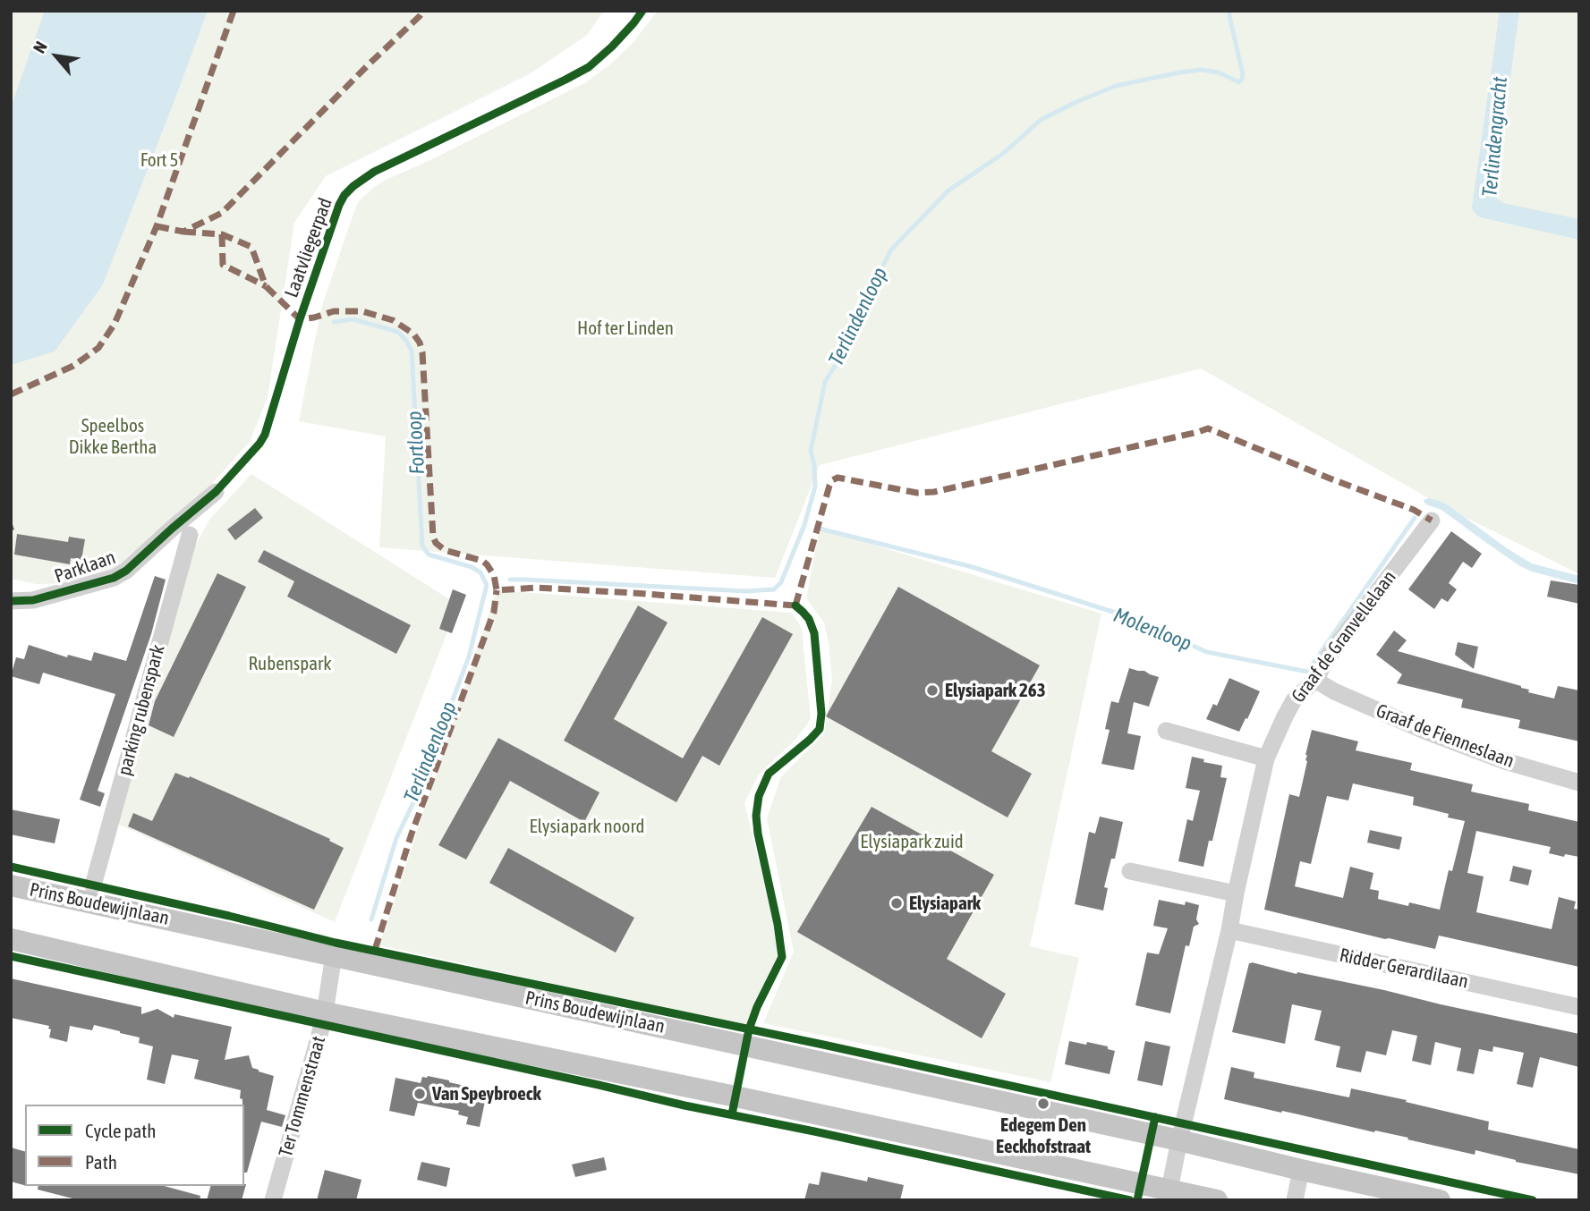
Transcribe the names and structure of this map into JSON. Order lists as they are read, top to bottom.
{
  "streets": {
    "main road": ["Prins Boudewijnlaan"],
    "street": [
      "Parklaan",
      "Graaf de Granvellelaan",
      "parking rubenspark",
      "Graaf de Fienneslaan",
      "Ridder Gerardilaan",
      "Ter Tommenstraat"
    ],
    "cycle path": ["Laatvliegerpad"]
  },
  "crossings": [
    ["Graaf de Granvellelaan", "Graaf de Fienneslaan"],
    ["Graaf de Granvellelaan", "Prins Boudewijnlaan"],
    ["Graaf de Granvellelaan", "Ridder Gerardilaan"],
    ["Prins Boudewijnlaan", "Ter Tommenstraat"]
  ],
  "water": [
    "Terlindengracht",
    "Terlindenloop",
    "Fortloop",
    "Molenloop"
  ],
  "parks": [
    "Fort 5",
    "Hof ter Linden",
    "Speelbos Dikke Bertha",
    "Rubenspark",
    "Elysiapark noord",
    "Elysiapark zuid"
  ],
  "places": [
    "Elysiapark 263",
    "Elysiapark",
    "Van Speybroeck",
    "Edegem Den Eeckhofstraat"
  ],
  "legend": ["Cycle path", "Path"],
  "north": "top left"
}
